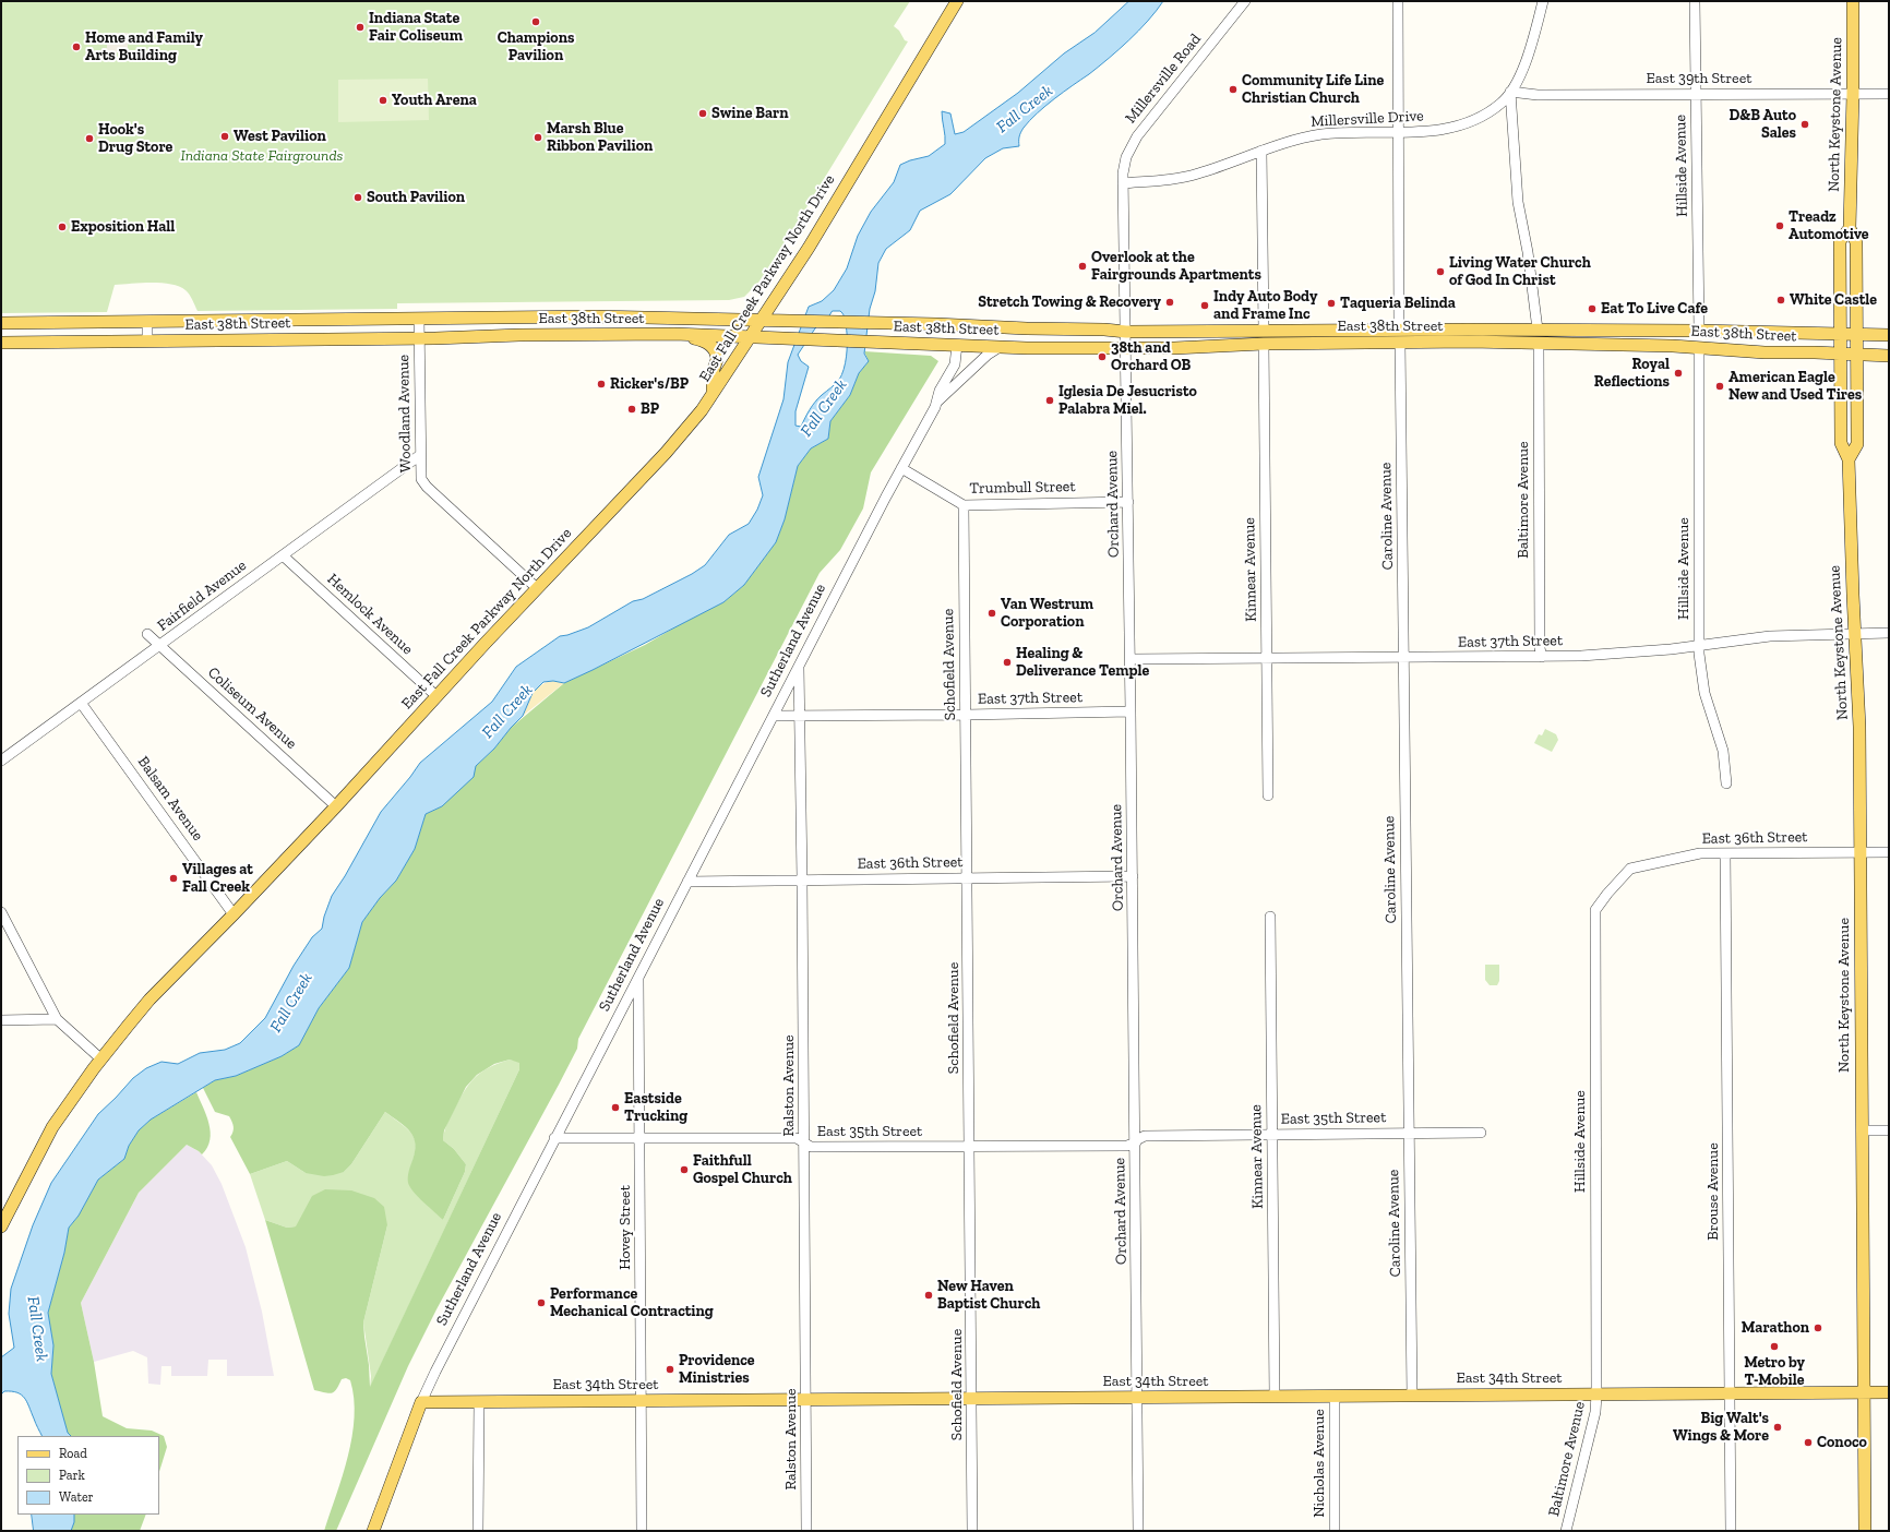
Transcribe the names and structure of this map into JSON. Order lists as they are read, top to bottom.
{
  "streets": {
    "main road": [
      "North Keystone Avenue",
      "East Fall Creek Parkway North Drive",
      "East 38th Street",
      "Sutherland Avenue",
      "East 34th Street"
    ],
    "street": [
      "Millersville Road",
      "East 39th Street",
      "Millersville Drive",
      "Hillside Avenue",
      "Woodland Avenue",
      "Trumbull Street",
      "Baltimore Avenue",
      "Orchard Avenue",
      "Caroline Avenue",
      "Kinnear Avenue",
      "Fairfield Avenue",
      "Hemlock Avenue",
      "East 37th Street",
      "Schofield Avenue",
      "Coliseum Avenue",
      "Balsam Avenue",
      "East 36th Street",
      "Ralston Avenue",
      "East 35th Street",
      "Brouse Avenue",
      "Hovey Street",
      "Nicholas Avenue"
    ]
  },
  "crossings": [
    ["Millersville Road", "Millersville Drive"],
    ["Millersville Road", "Orchard Avenue"],
    ["East 39th Street", "North Keystone Avenue"],
    ["East 39th Street", "Millersville Drive"],
    ["East 39th Street", "Hillside Avenue"],
    ["North Keystone Avenue", "East 38th Street"],
    ["North Keystone Avenue", "East 37th Street"],
    ["North Keystone Avenue", "East 36th Street"],
    ["North Keystone Avenue", "East 34th Street"],
    ["Millersville Drive", "Orchard Avenue"],
    ["Hillside Avenue", "East 38th Street"],
    ["Hillside Avenue", "Baltimore Avenue"],
    ["Hillside Avenue", "East 37th Street"],
    ["Hillside Avenue", "East 36th Street"],
    ["Hillside Avenue", "East 34th Street"],
    ["East Fall Creek Parkway North Drive", "East 38th Street"],
    ["East Fall Creek Parkway North Drive", "Woodland Avenue"],
    ["East Fall Creek Parkway North Drive", "Hemlock Avenue"],
    ["East Fall Creek Parkway North Drive", "Coliseum Avenue"],
    ["East Fall Creek Parkway North Drive", "Balsam Avenue"],
    ["East 38th Street", "Woodland Avenue"],
    ["East 38th Street", "Baltimore Avenue"],
    ["East 38th Street", "Orchard Avenue"],
    ["East 38th Street", "Caroline Avenue"],
    ["East 38th Street", "Kinnear Avenue"],
    ["East 38th Street", "Sutherland Avenue"],
    ["Woodland Avenue", "Fairfield Avenue"],
    ["Trumbull Street", "Orchard Avenue"],
    ["Trumbull Street", "Sutherland Avenue"],
    ["Trumbull Street", "Schofield Avenue"],
    ["Baltimore Avenue", "East 37th Street"],
    ["Baltimore Avenue", "East 34th Street"],
    ["Orchard Avenue", "East 37th Street"],
    ["Orchard Avenue", "East 36th Street"],
    ["Orchard Avenue", "East 35th Street"],
    ["Orchard Avenue", "East 34th Street"],
    ["Caroline Avenue", "East 37th Street"],
    ["Caroline Avenue", "East 35th Street"],
    ["Caroline Avenue", "East 34th Street"],
    ["Kinnear Avenue", "East 37th Street"],
    ["Kinnear Avenue", "East 35th Street"],
    ["Kinnear Avenue", "East 34th Street"],
    ["Fairfield Avenue", "Hemlock Avenue"],
    ["Fairfield Avenue", "Coliseum Avenue"],
    ["Fairfield Avenue", "Balsam Avenue"],
    ["Sutherland Avenue", "East 37th Street"],
    ["Sutherland Avenue", "East 36th Street"],
    ["Sutherland Avenue", "Ralston Avenue"],
    ["Sutherland Avenue", "East 35th Street"],
    ["Sutherland Avenue", "Hovey Street"],
    ["Sutherland Avenue", "East 34th Street"],
    ["East 37th Street", "Schofield Avenue"],
    ["East 37th Street", "Ralston Avenue"],
    ["Schofield Avenue", "East 36th Street"],
    ["Schofield Avenue", "East 35th Street"],
    ["Schofield Avenue", "East 34th Street"],
    ["East 36th Street", "Ralston Avenue"],
    ["East 36th Street", "Brouse Avenue"],
    ["Ralston Avenue", "East 35th Street"],
    ["Ralston Avenue", "East 34th Street"],
    ["East 35th Street", "Hovey Street"],
    ["Brouse Avenue", "East 34th Street"],
    ["Hovey Street", "East 34th Street"],
    ["East 34th Street", "Nicholas Avenue"]
  ],
  "water": ["Fall Creek"],
  "parks": ["Indiana State Fairgrounds"],
  "places": [
    "Champions Pavilion",
    "Indiana State Fair Coliseum",
    "Home and Family Arts Building",
    "Community Life Line Christian Church",
    "Youth Arena",
    "Swine Barn",
    "D&B Auto Sales",
    "West Pavilion",
    "Marsh Blue Ribbon Pavilion",
    "Hook's Drug Store",
    "South Pavilion",
    "Treadz Automotive",
    "Exposition Hall",
    "Overlook at the Fairgrounds Apartments",
    "Living Water Church of God In Christ",
    "White Castle",
    "Stretch Towing & Recovery",
    "Taqueria Belinda",
    "Indy Auto Body and Frame Inc",
    "Eat To Live Cafe",
    "38th and Orchard OB",
    "Royal Reflections",
    "Ricker's/BP",
    "American Eagle New and Used Tires",
    "Iglesia De Jesucristo Palabra Miel.",
    "BP",
    "Van Westrum Corporation",
    "Healing & Deliverance Temple",
    "Villages at Fall Creek",
    "Eastside Trucking",
    "Faithfull Gospel Church",
    "New Haven Baptist Church",
    "Performance Mechanical Contracting",
    "Marathon",
    "Metro by T-Mobile",
    "Providence Ministries",
    "Big Walt's Wings & More",
    "Conoco"
  ],
  "legend": ["Road", "Park", "Water"]
}
